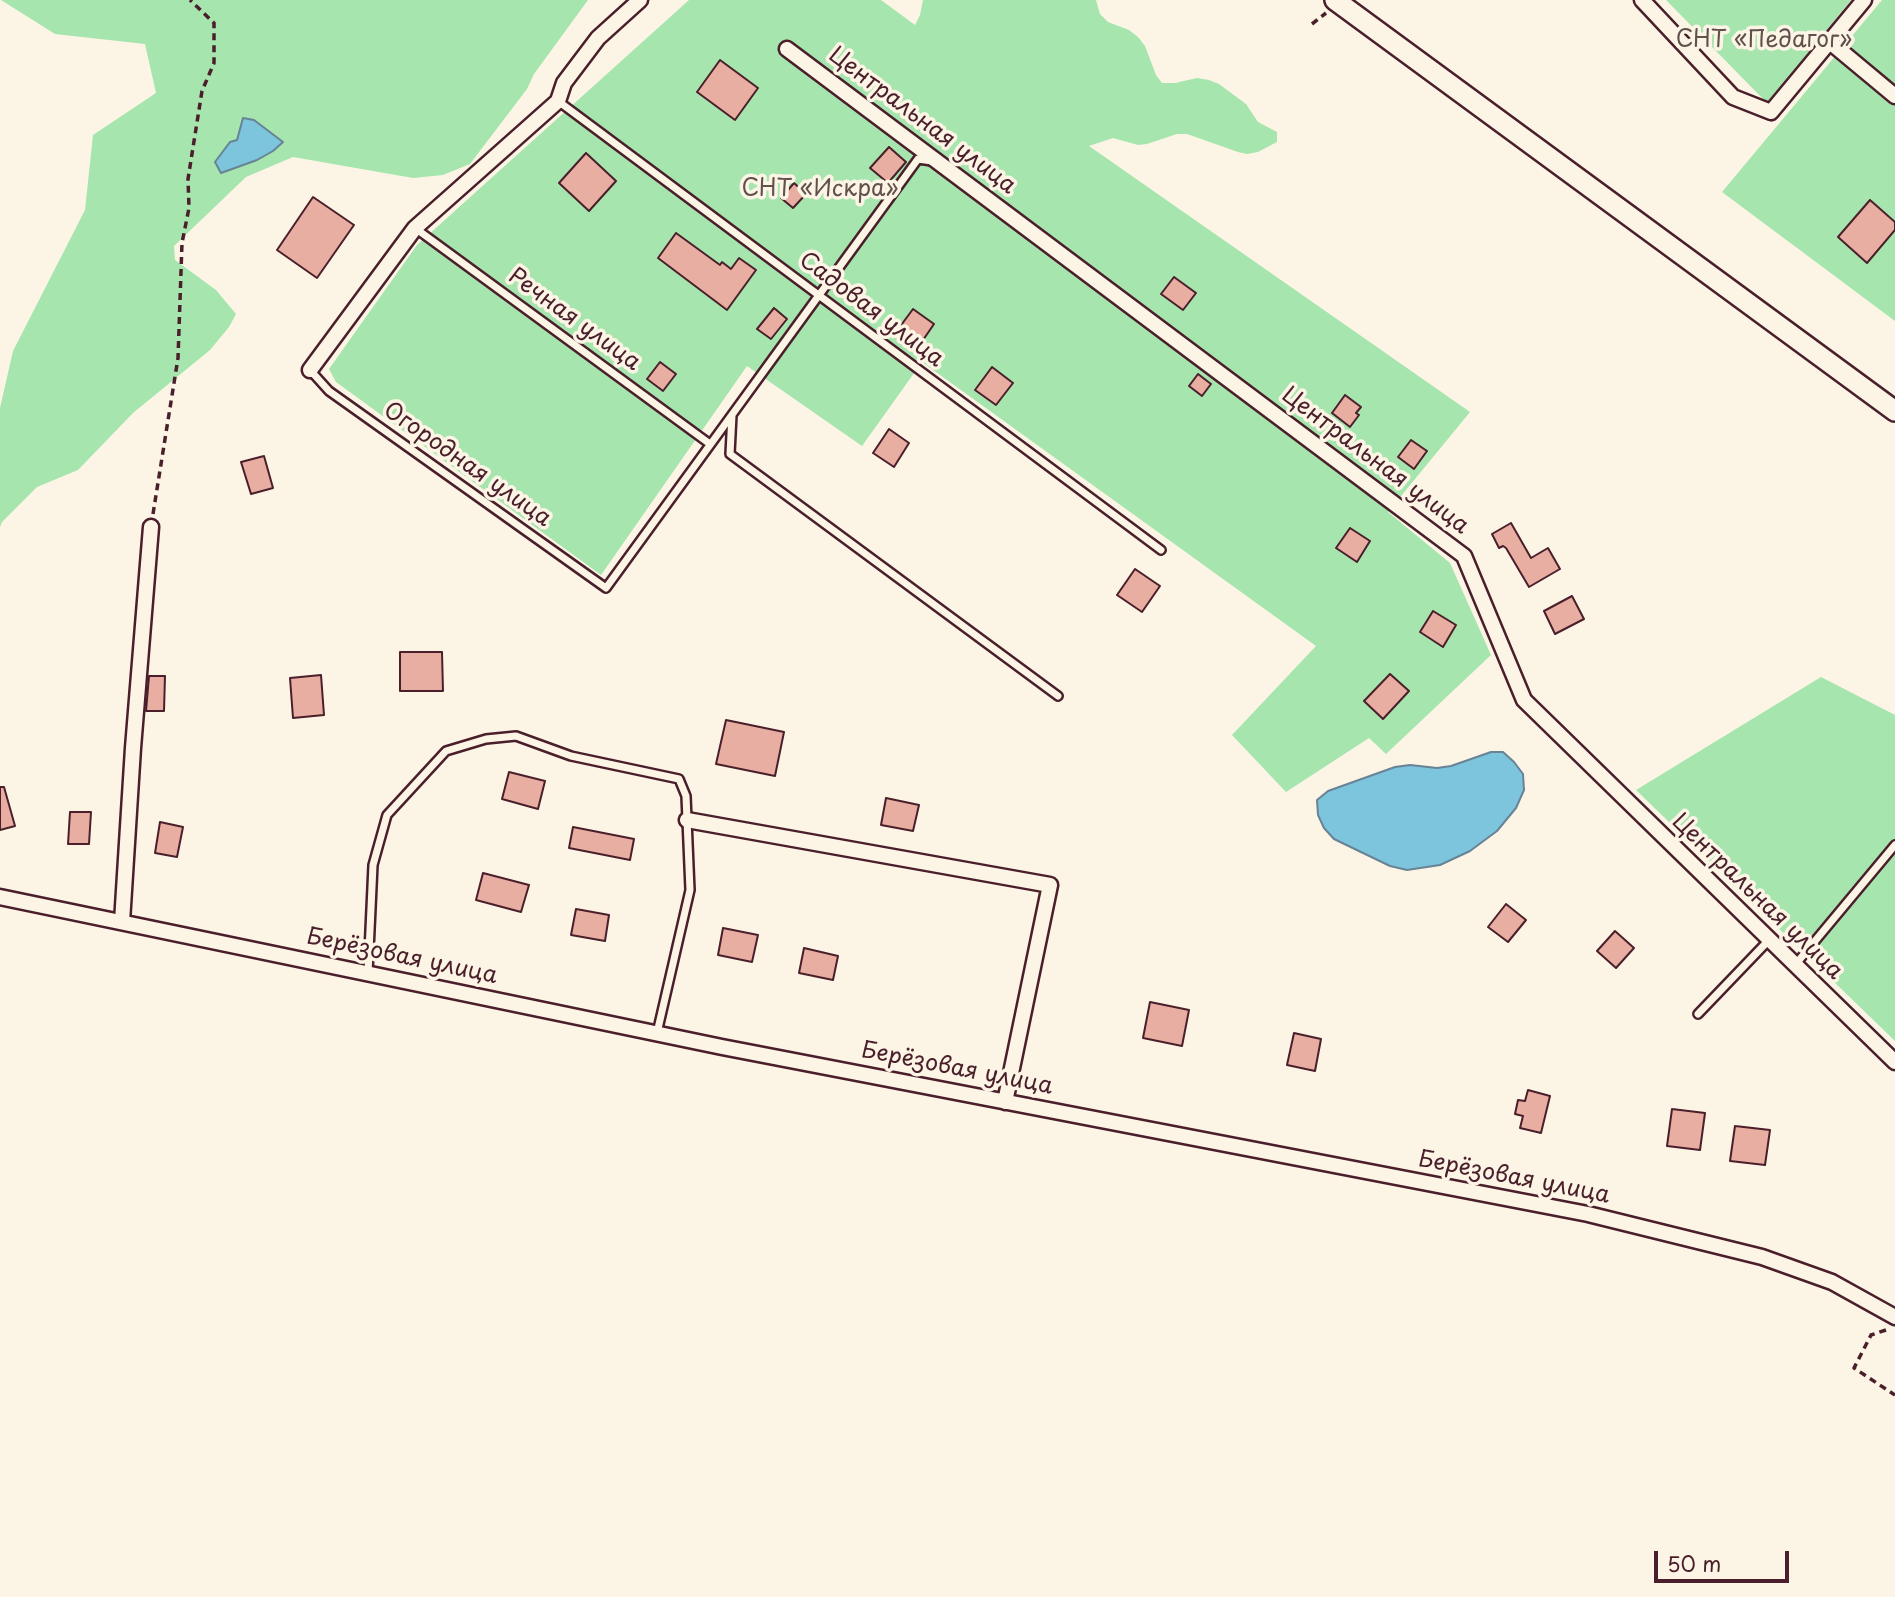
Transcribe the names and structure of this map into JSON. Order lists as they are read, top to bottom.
{
  "streets": {
    "street": ["Центральная улица", "Берёзовая улица"],
    "lane": ["Садовая улица", "Речная улица", "Огородная улица"]
  },
  "crossings": [
    ["Речная улица", "Огородная улица"]
  ],
  "parks": ["СНТ «Педагог»", "СНТ «Искра»"],
  "scale_bar": "50 m"
}
